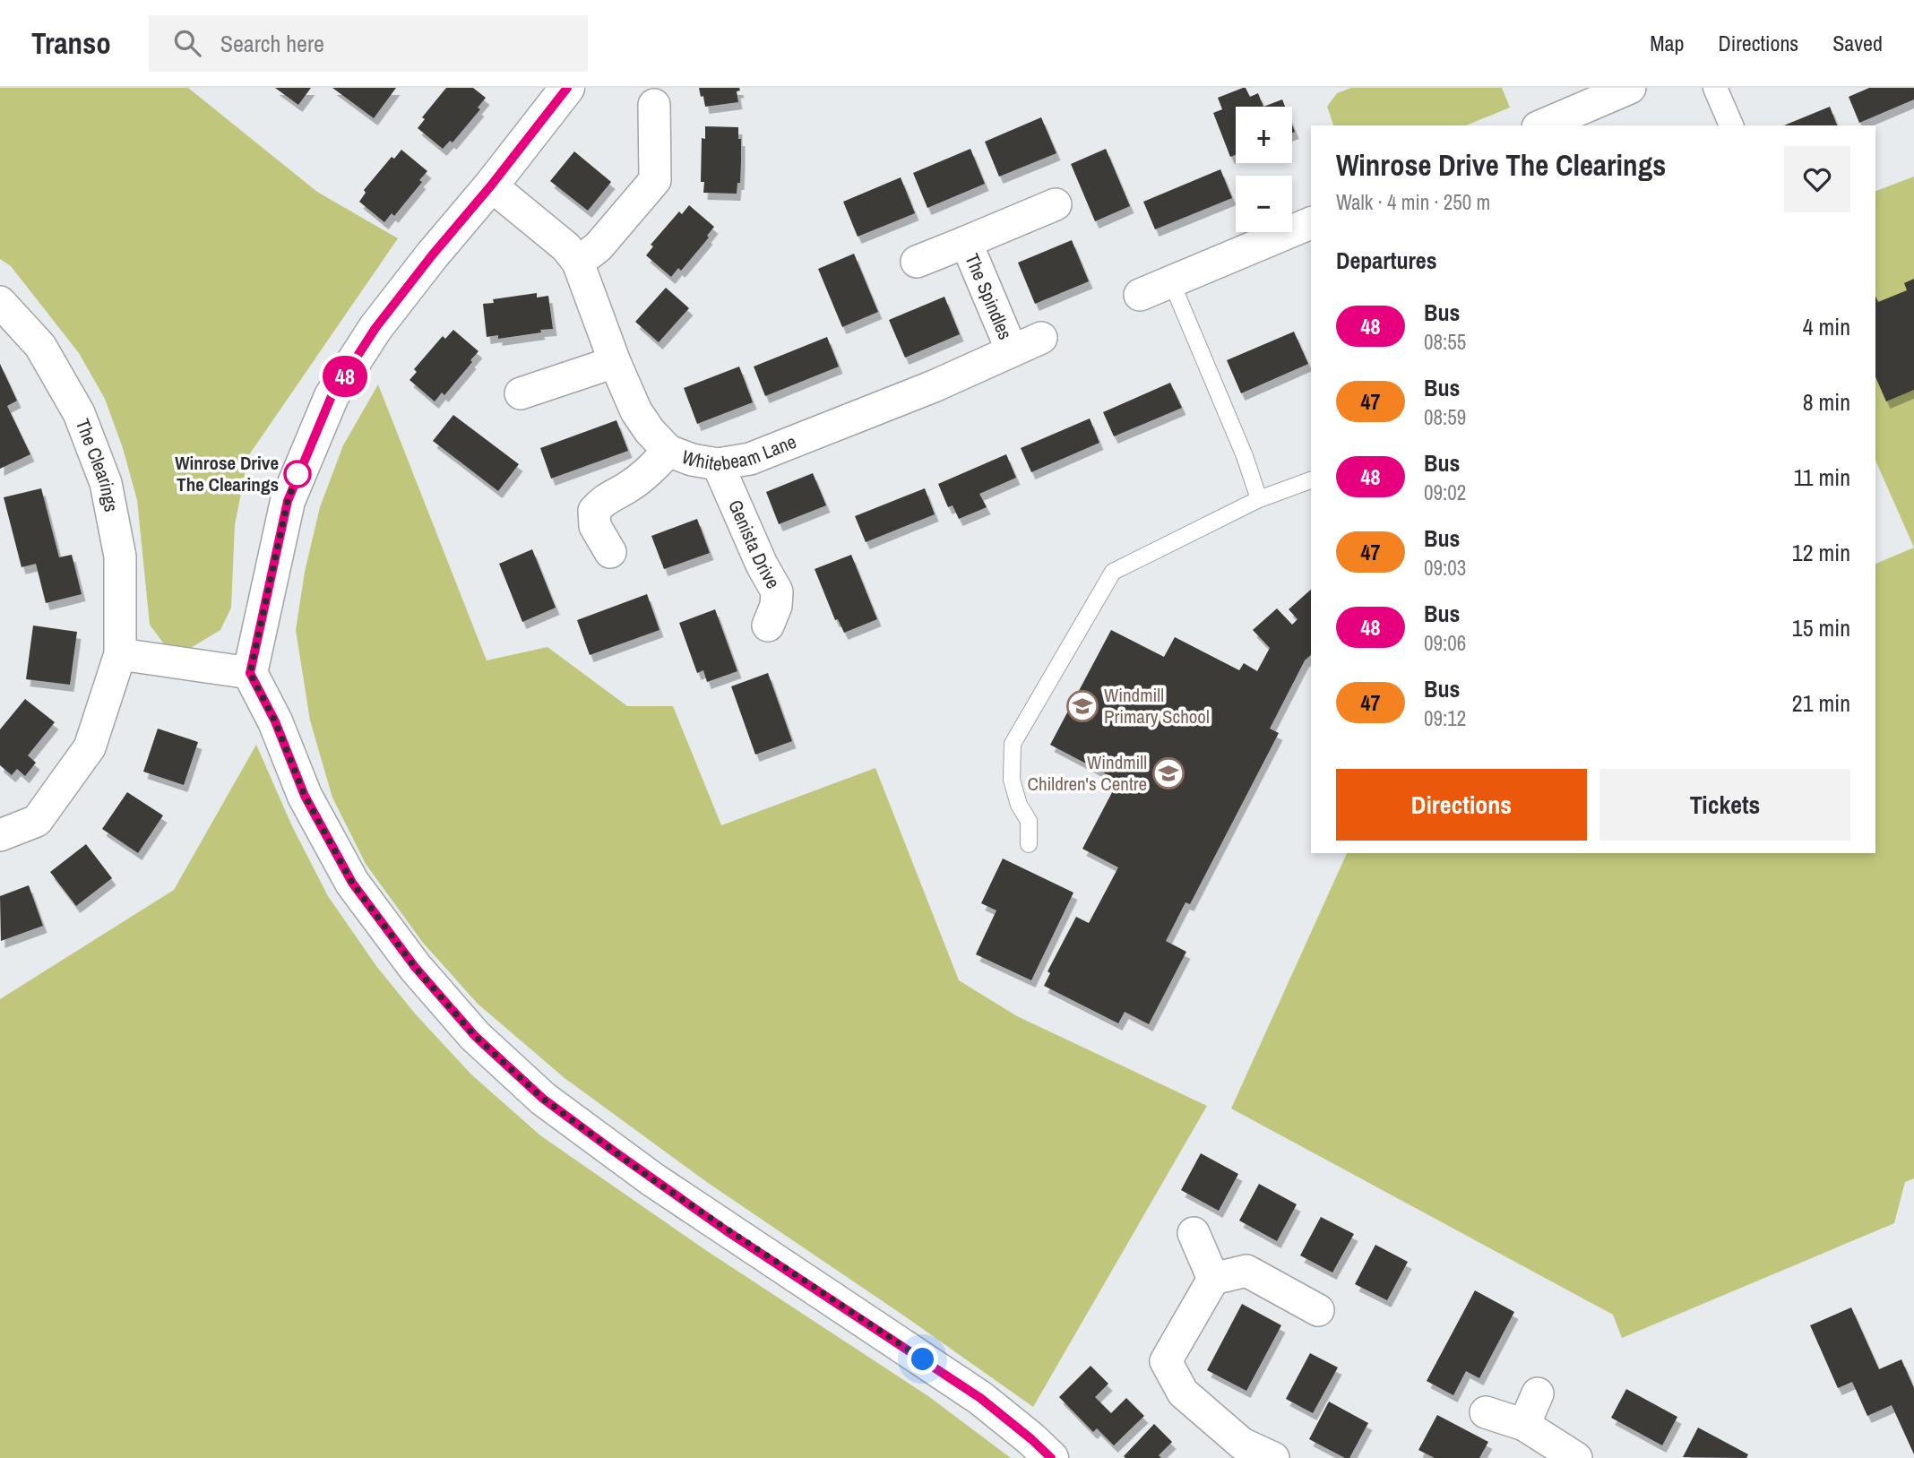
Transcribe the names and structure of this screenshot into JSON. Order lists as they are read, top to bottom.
{
  "streets": {
    "street": [
      "The Spindles",
      "Whitebeam Lane",
      "The Clearings",
      "Genista Drive"
    ]
  },
  "crossings": [
    ["The Spindles", "Whitebeam Lane"],
    ["Whitebeam Lane", "Genista Drive"]
  ],
  "places": {
    "other": ["Winrose Drive The Clearings"],
    "school or university": ["Windmill Primary School", "Windmill Children's Centre"]
  },
  "lines": ["bus line 48"],
  "page": {
    "header": "Transo",
    "search": "Search here",
    "nav": ["Map", "Directions", "Saved"],
    "on_map": "48",
    "map_buttons": ["+", "−"],
    "heading": [
      ["Winrose Drive The Clearings", "Walk · 4 min · 250 m"],
      "Departures"
    ],
    "list": [
      {
        "mark": "48",
        "name": "Bus",
        "note": "08:55",
        "value": "4 min"
      },
      {
        "mark": "47",
        "name": "Bus",
        "note": "08:59",
        "value": "8 min"
      },
      {
        "mark": "48",
        "name": "Bus",
        "note": "09:02",
        "value": "11 min"
      },
      {
        "mark": "47",
        "name": "Bus",
        "note": "09:03",
        "value": "12 min"
      },
      {
        "mark": "48",
        "name": "Bus",
        "note": "09:06",
        "value": "15 min"
      },
      {
        "mark": "47",
        "name": "Bus",
        "note": "09:12",
        "value": "21 min"
      }
    ],
    "buttons": ["Directions", "Tickets"]
  }
}
